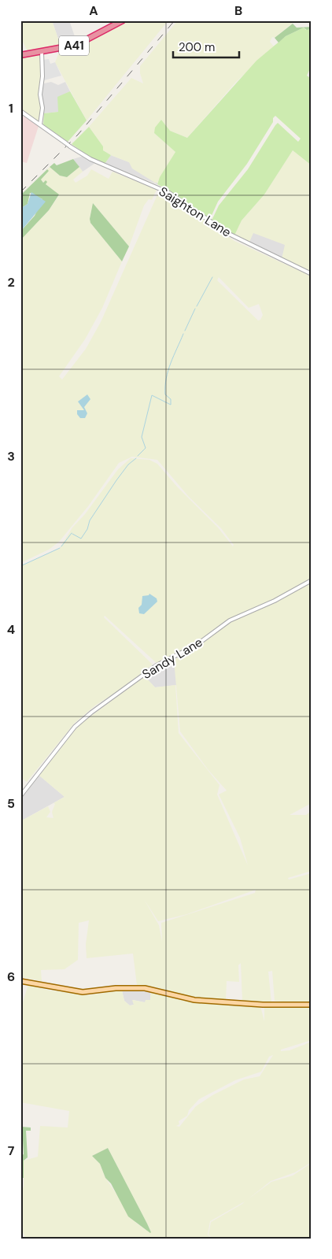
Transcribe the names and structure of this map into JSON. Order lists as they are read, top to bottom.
{
  "streets": {
    "highway": ["A41"],
    "street": ["Saighton Lane", "Sandy Lane"]
  },
  "scale_bar": "200 m",
  "grid": {
    "columns": ["A", "B"],
    "rows": [
      "1",
      "2",
      "3",
      "4",
      "5",
      "6",
      "7"
    ]
  }
}
